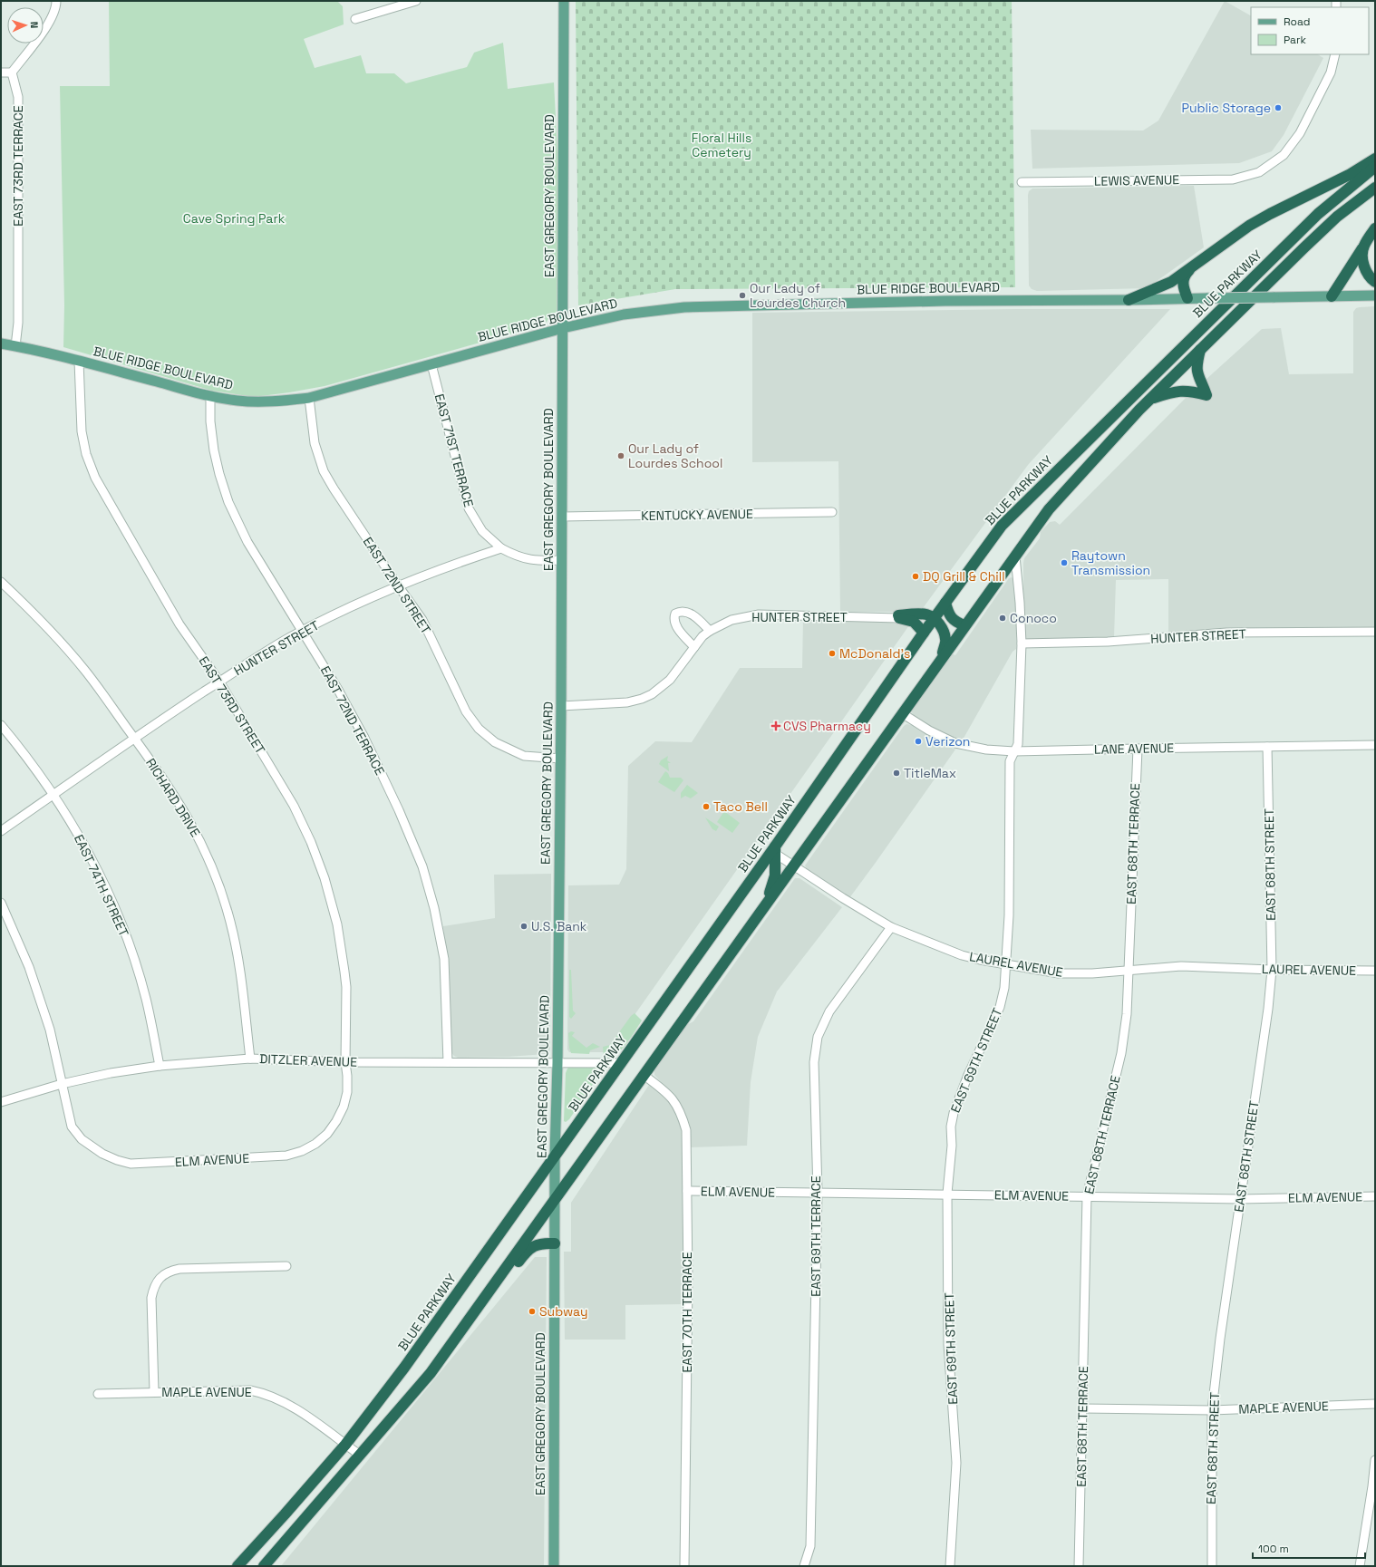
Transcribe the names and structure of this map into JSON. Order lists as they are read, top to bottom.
{
  "streets": {
    "highway": ["BLUE PARKWAY"],
    "main road": ["EAST GREGORY BOULEVARD", "BLUE RIDGE BOULEVARD"],
    "street": [
      "EAST 73RD TERRACE",
      "LEWIS AVENUE",
      "EAST 71ST TERRACE",
      "KENTUCKY AVENUE",
      "EAST 72ND STREET",
      "HUNTER STREET",
      "EAST 73RD STREET",
      "EAST 72ND TERRACE",
      "LANE AVENUE",
      "RICHARD DRIVE",
      "EAST 68TH TERRACE",
      "EAST 68TH STREET",
      "EAST 74TH STREET",
      "LAUREL AVENUE",
      "DITZLER AVENUE",
      "EAST 69TH STREET",
      "ELM AVENUE",
      "EAST 69TH TERRACE",
      "EAST 70TH TERRACE",
      "MAPLE AVENUE"
    ]
  },
  "crossings": [
    ["EAST 73RD TERRACE", "BLUE RIDGE BOULEVARD"],
    ["EAST GREGORY BOULEVARD", "BLUE PARKWAY"],
    ["EAST GREGORY BOULEVARD", "BLUE RIDGE BOULEVARD"],
    ["EAST GREGORY BOULEVARD", "KENTUCKY AVENUE"],
    ["EAST GREGORY BOULEVARD", "EAST 72ND STREET"],
    ["EAST GREGORY BOULEVARD", "HUNTER STREET"],
    ["EAST GREGORY BOULEVARD", "DITZLER AVENUE"],
    ["BLUE PARKWAY", "LAUREL AVENUE"],
    ["BLUE PARKWAY", "DITZLER AVENUE"],
    ["BLUE PARKWAY", "MAPLE AVENUE"],
    ["BLUE RIDGE BOULEVARD", "EAST 71ST TERRACE"],
    ["BLUE RIDGE BOULEVARD", "EAST 72ND STREET"],
    ["BLUE RIDGE BOULEVARD", "EAST 73RD STREET"],
    ["BLUE RIDGE BOULEVARD", "EAST 72ND TERRACE"],
    ["EAST 71ST TERRACE", "HUNTER STREET"],
    ["EAST 72ND STREET", "HUNTER STREET"],
    ["HUNTER STREET", "EAST 73RD STREET"],
    ["HUNTER STREET", "EAST 72ND TERRACE"],
    ["HUNTER STREET", "RICHARD DRIVE"],
    ["HUNTER STREET", "EAST 74TH STREET"],
    ["HUNTER STREET", "EAST 69TH STREET"],
    ["EAST 73RD STREET", "DITZLER AVENUE"],
    ["EAST 73RD STREET", "ELM AVENUE"],
    ["EAST 72ND TERRACE", "DITZLER AVENUE"],
    ["LANE AVENUE", "EAST 68TH TERRACE"],
    ["LANE AVENUE", "EAST 68TH STREET"],
    ["LANE AVENUE", "EAST 69TH STREET"],
    ["RICHARD DRIVE", "DITZLER AVENUE"],
    ["EAST 68TH TERRACE", "LAUREL AVENUE"],
    ["EAST 68TH TERRACE", "ELM AVENUE"],
    ["EAST 68TH TERRACE", "MAPLE AVENUE"],
    ["EAST 68TH STREET", "LAUREL AVENUE"],
    ["EAST 68TH STREET", "ELM AVENUE"],
    ["EAST 68TH STREET", "MAPLE AVENUE"],
    ["EAST 74TH STREET", "DITZLER AVENUE"],
    ["LAUREL AVENUE", "EAST 69TH STREET"],
    ["LAUREL AVENUE", "EAST 69TH TERRACE"],
    ["DITZLER AVENUE", "ELM AVENUE"],
    ["EAST 69TH STREET", "ELM AVENUE"],
    ["ELM AVENUE", "EAST 69TH TERRACE"],
    ["ELM AVENUE", "EAST 70TH TERRACE"]
  ],
  "parks": ["Floral Hills Cemetery", "Cave Spring Park"],
  "places": {
    "other": [
      "Public Storage",
      "Our Lady of Lourdes Church",
      "Our Lady of Lourdes School",
      "Raytown Transmission",
      "DQ Grill & Chill",
      "Conoco",
      "McDonald's",
      "Verizon",
      "TitleMax",
      "Taco Bell",
      "U.S. Bank",
      "Subway"
    ],
    "health": ["CVS Pharmacy"]
  },
  "legend": ["Road", "Park"],
  "scale_bar": "100 m",
  "north": "right"
}
